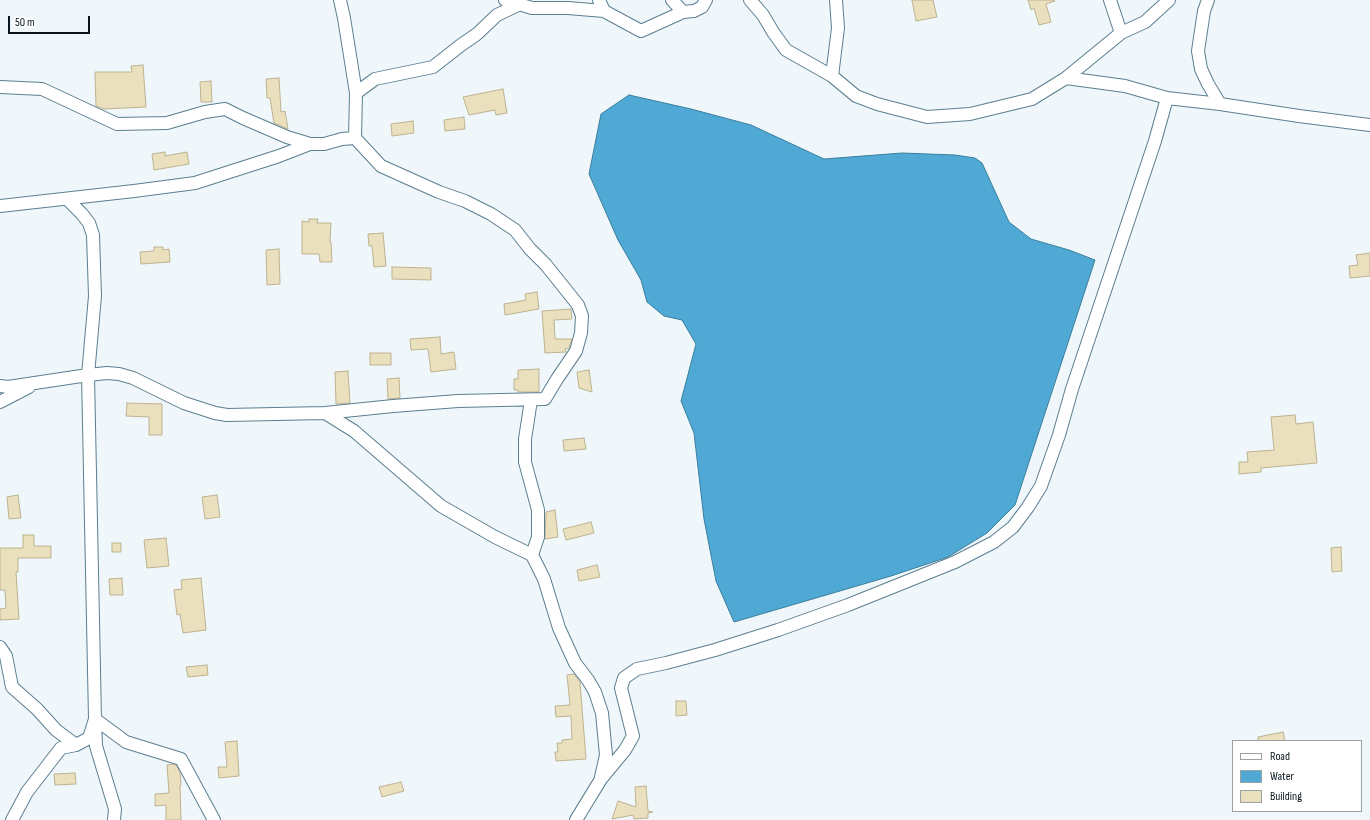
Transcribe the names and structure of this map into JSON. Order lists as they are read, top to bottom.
{
  "legend": ["Road", "Water", "Building"],
  "scale_bar": "50 m"
}
